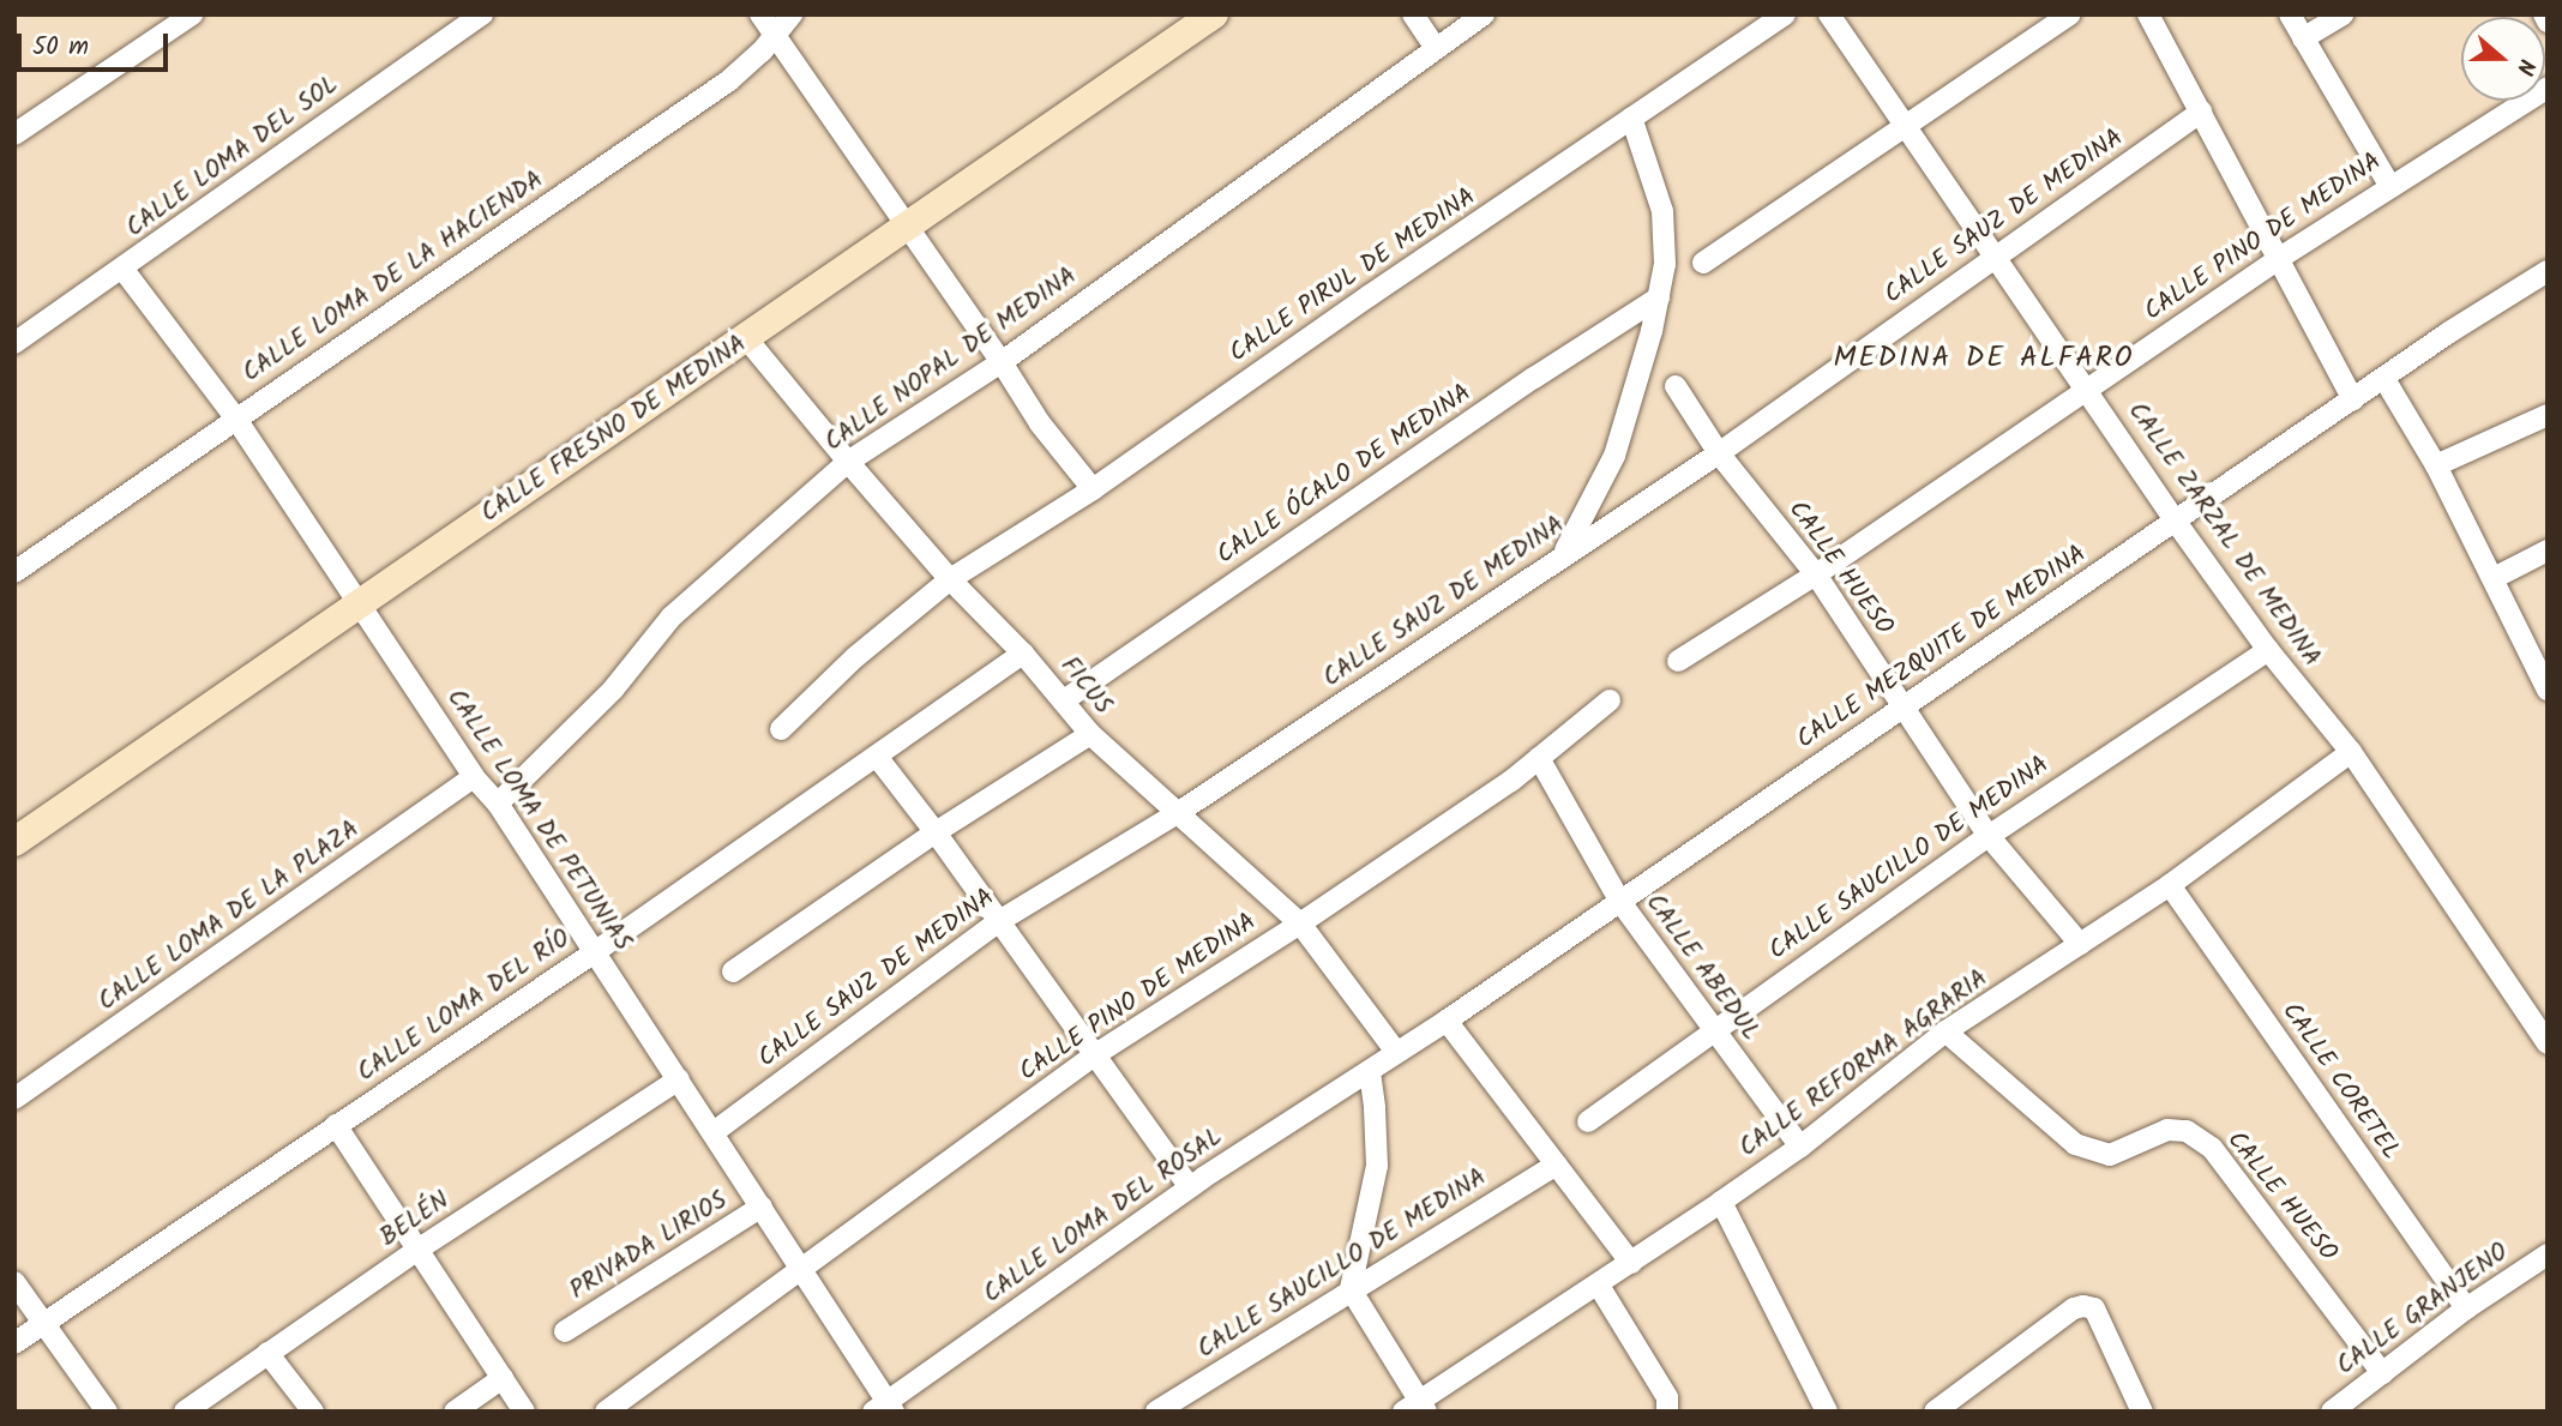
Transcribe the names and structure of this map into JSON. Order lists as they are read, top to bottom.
{
  "streets": {
    "street": [
      "CALLE LOMA DEL SOL",
      "CALLE SAUZ DE MEDINA",
      "CALLE PINO DE MEDINA",
      "CALLE PIRUL DE MEDINA",
      "CALLE LOMA DE LA HACIENDA",
      "CALLE NOPAL DE MEDINA",
      "CALLE FRESNO DE MEDINA",
      "CALLE ÓCALO DE MEDINA",
      "CALLE ZARZAL DE MEDINA",
      "CALLE HUESO",
      "CALLE MEZQUITE DE MEDINA",
      "FICUS",
      "CALLE LOMA DE PETUNIAS",
      "CALLE SAUCILLO DE MEDINA",
      "CALLE LOMA DE LA PLAZA",
      "CALLE ABEDUL",
      "CALLE LOMA DEL RÍO",
      "CALLE REFORMA AGRARIA",
      "CALLE CORETEL",
      "CALLE LOMA DEL ROSAL",
      "BELÉN",
      "PRIVADA LIRIOS",
      "CALLE GRANJENO"
    ]
  },
  "crossings": [
    ["CALLE LOMA DEL SOL", "CALLE LOMA DE PETUNIAS"],
    ["CALLE SAUZ DE MEDINA", "CALLE ZARZAL DE MEDINA"],
    ["CALLE SAUZ DE MEDINA", "CALLE HUESO"],
    ["CALLE SAUZ DE MEDINA", "FICUS"],
    ["CALLE SAUZ DE MEDINA", "CALLE LOMA DE PETUNIAS"],
    ["CALLE PINO DE MEDINA", "CALLE ZARZAL DE MEDINA"],
    ["CALLE PINO DE MEDINA", "CALLE HUESO"],
    ["CALLE PINO DE MEDINA", "FICUS"],
    ["CALLE PINO DE MEDINA", "CALLE LOMA DE PETUNIAS"],
    ["CALLE PINO DE MEDINA", "CALLE ABEDUL"],
    ["CALLE PIRUL DE MEDINA", "FICUS"],
    ["CALLE LOMA DE LA HACIENDA", "CALLE LOMA DE PETUNIAS"],
    ["CALLE NOPAL DE MEDINA", "FICUS"],
    ["CALLE NOPAL DE MEDINA", "CALLE LOMA DE PETUNIAS"],
    ["CALLE FRESNO DE MEDINA", "FICUS"],
    ["CALLE FRESNO DE MEDINA", "CALLE LOMA DE PETUNIAS"],
    ["CALLE ÓCALO DE MEDINA", "FICUS"],
    ["CALLE ZARZAL DE MEDINA", "CALLE MEZQUITE DE MEDINA"],
    ["CALLE ZARZAL DE MEDINA", "CALLE SAUCILLO DE MEDINA"],
    ["CALLE ZARZAL DE MEDINA", "CALLE REFORMA AGRARIA"],
    ["CALLE HUESO", "CALLE MEZQUITE DE MEDINA"],
    ["CALLE HUESO", "CALLE SAUCILLO DE MEDINA"],
    ["CALLE HUESO", "CALLE REFORMA AGRARIA"],
    ["CALLE HUESO", "CALLE GRANJENO"],
    ["CALLE MEZQUITE DE MEDINA", "FICUS"],
    ["CALLE MEZQUITE DE MEDINA", "CALLE ABEDUL"],
    ["CALLE MEZQUITE DE MEDINA", "CALLE LOMA DEL ROSAL"],
    ["FICUS", "CALLE LOMA DEL RÍO"],
    ["CALLE LOMA DE PETUNIAS", "CALLE LOMA DE LA PLAZA"],
    ["CALLE LOMA DE PETUNIAS", "CALLE LOMA DEL RÍO"],
    ["CALLE LOMA DE PETUNIAS", "CALLE LOMA DEL ROSAL"],
    ["CALLE LOMA DE PETUNIAS", "BELÉN"],
    ["CALLE LOMA DE PETUNIAS", "PRIVADA LIRIOS"],
    ["CALLE SAUCILLO DE MEDINA", "CALLE ABEDUL"],
    ["CALLE ABEDUL", "CALLE REFORMA AGRARIA"],
    ["CALLE REFORMA AGRARIA", "CALLE CORETEL"],
    ["CALLE CORETEL", "CALLE GRANJENO"]
  ],
  "districts": ["MEDINA DE ALFARO"],
  "scale_bar": "50 m",
  "north": "right"
}
